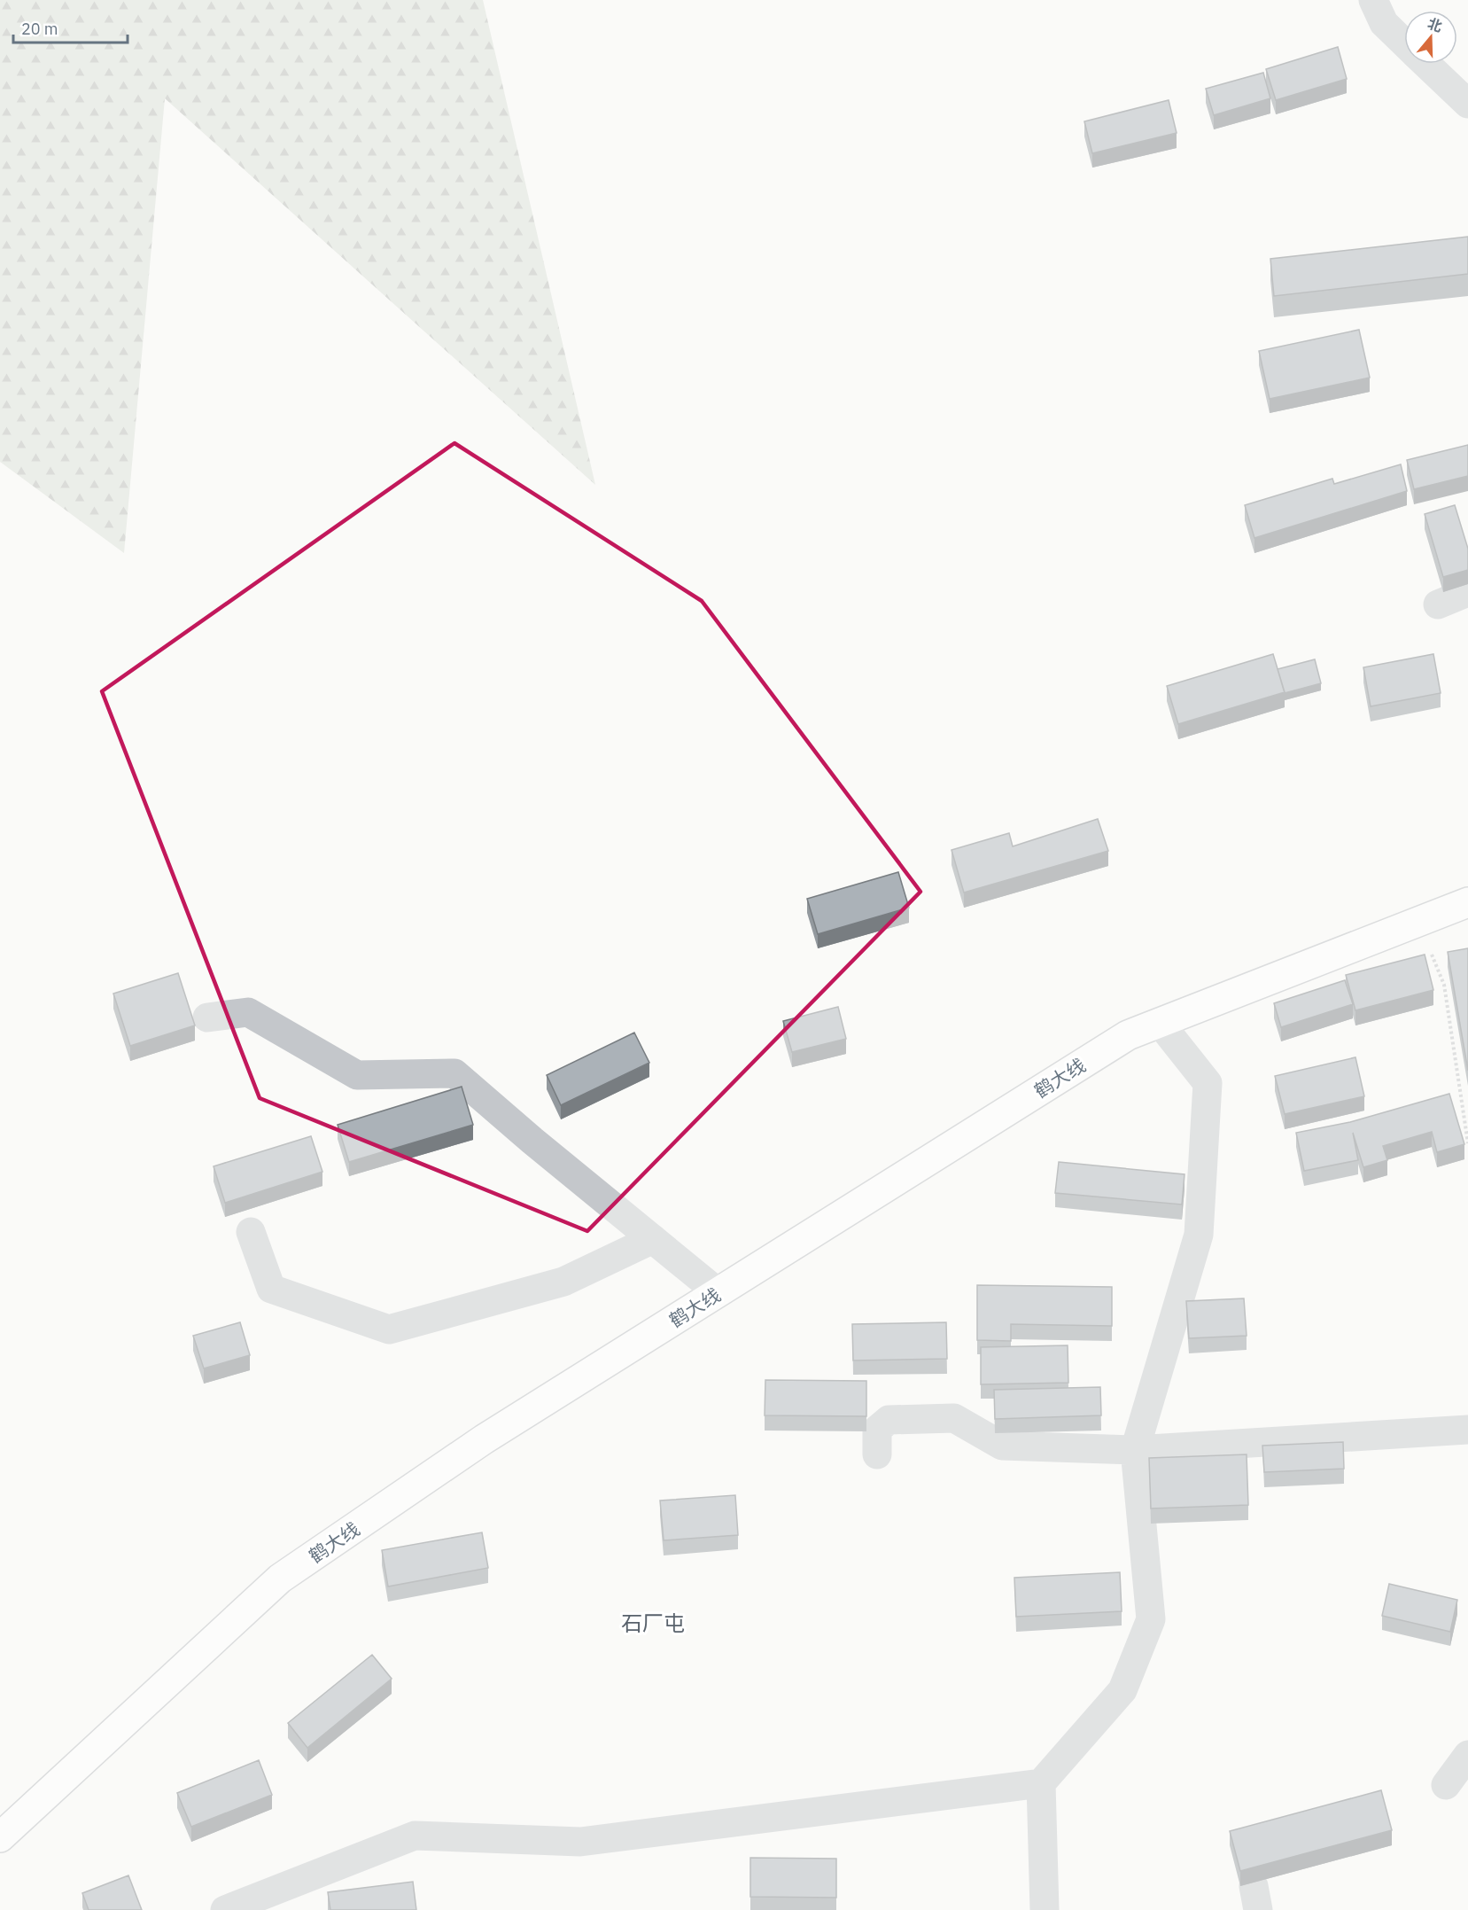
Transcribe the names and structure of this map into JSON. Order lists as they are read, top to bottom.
{
  "streets": {
    "highway": ["鹤大线"]
  },
  "districts": ["石厂屯"],
  "scale_bar": "20 m",
  "north": "top"
}
